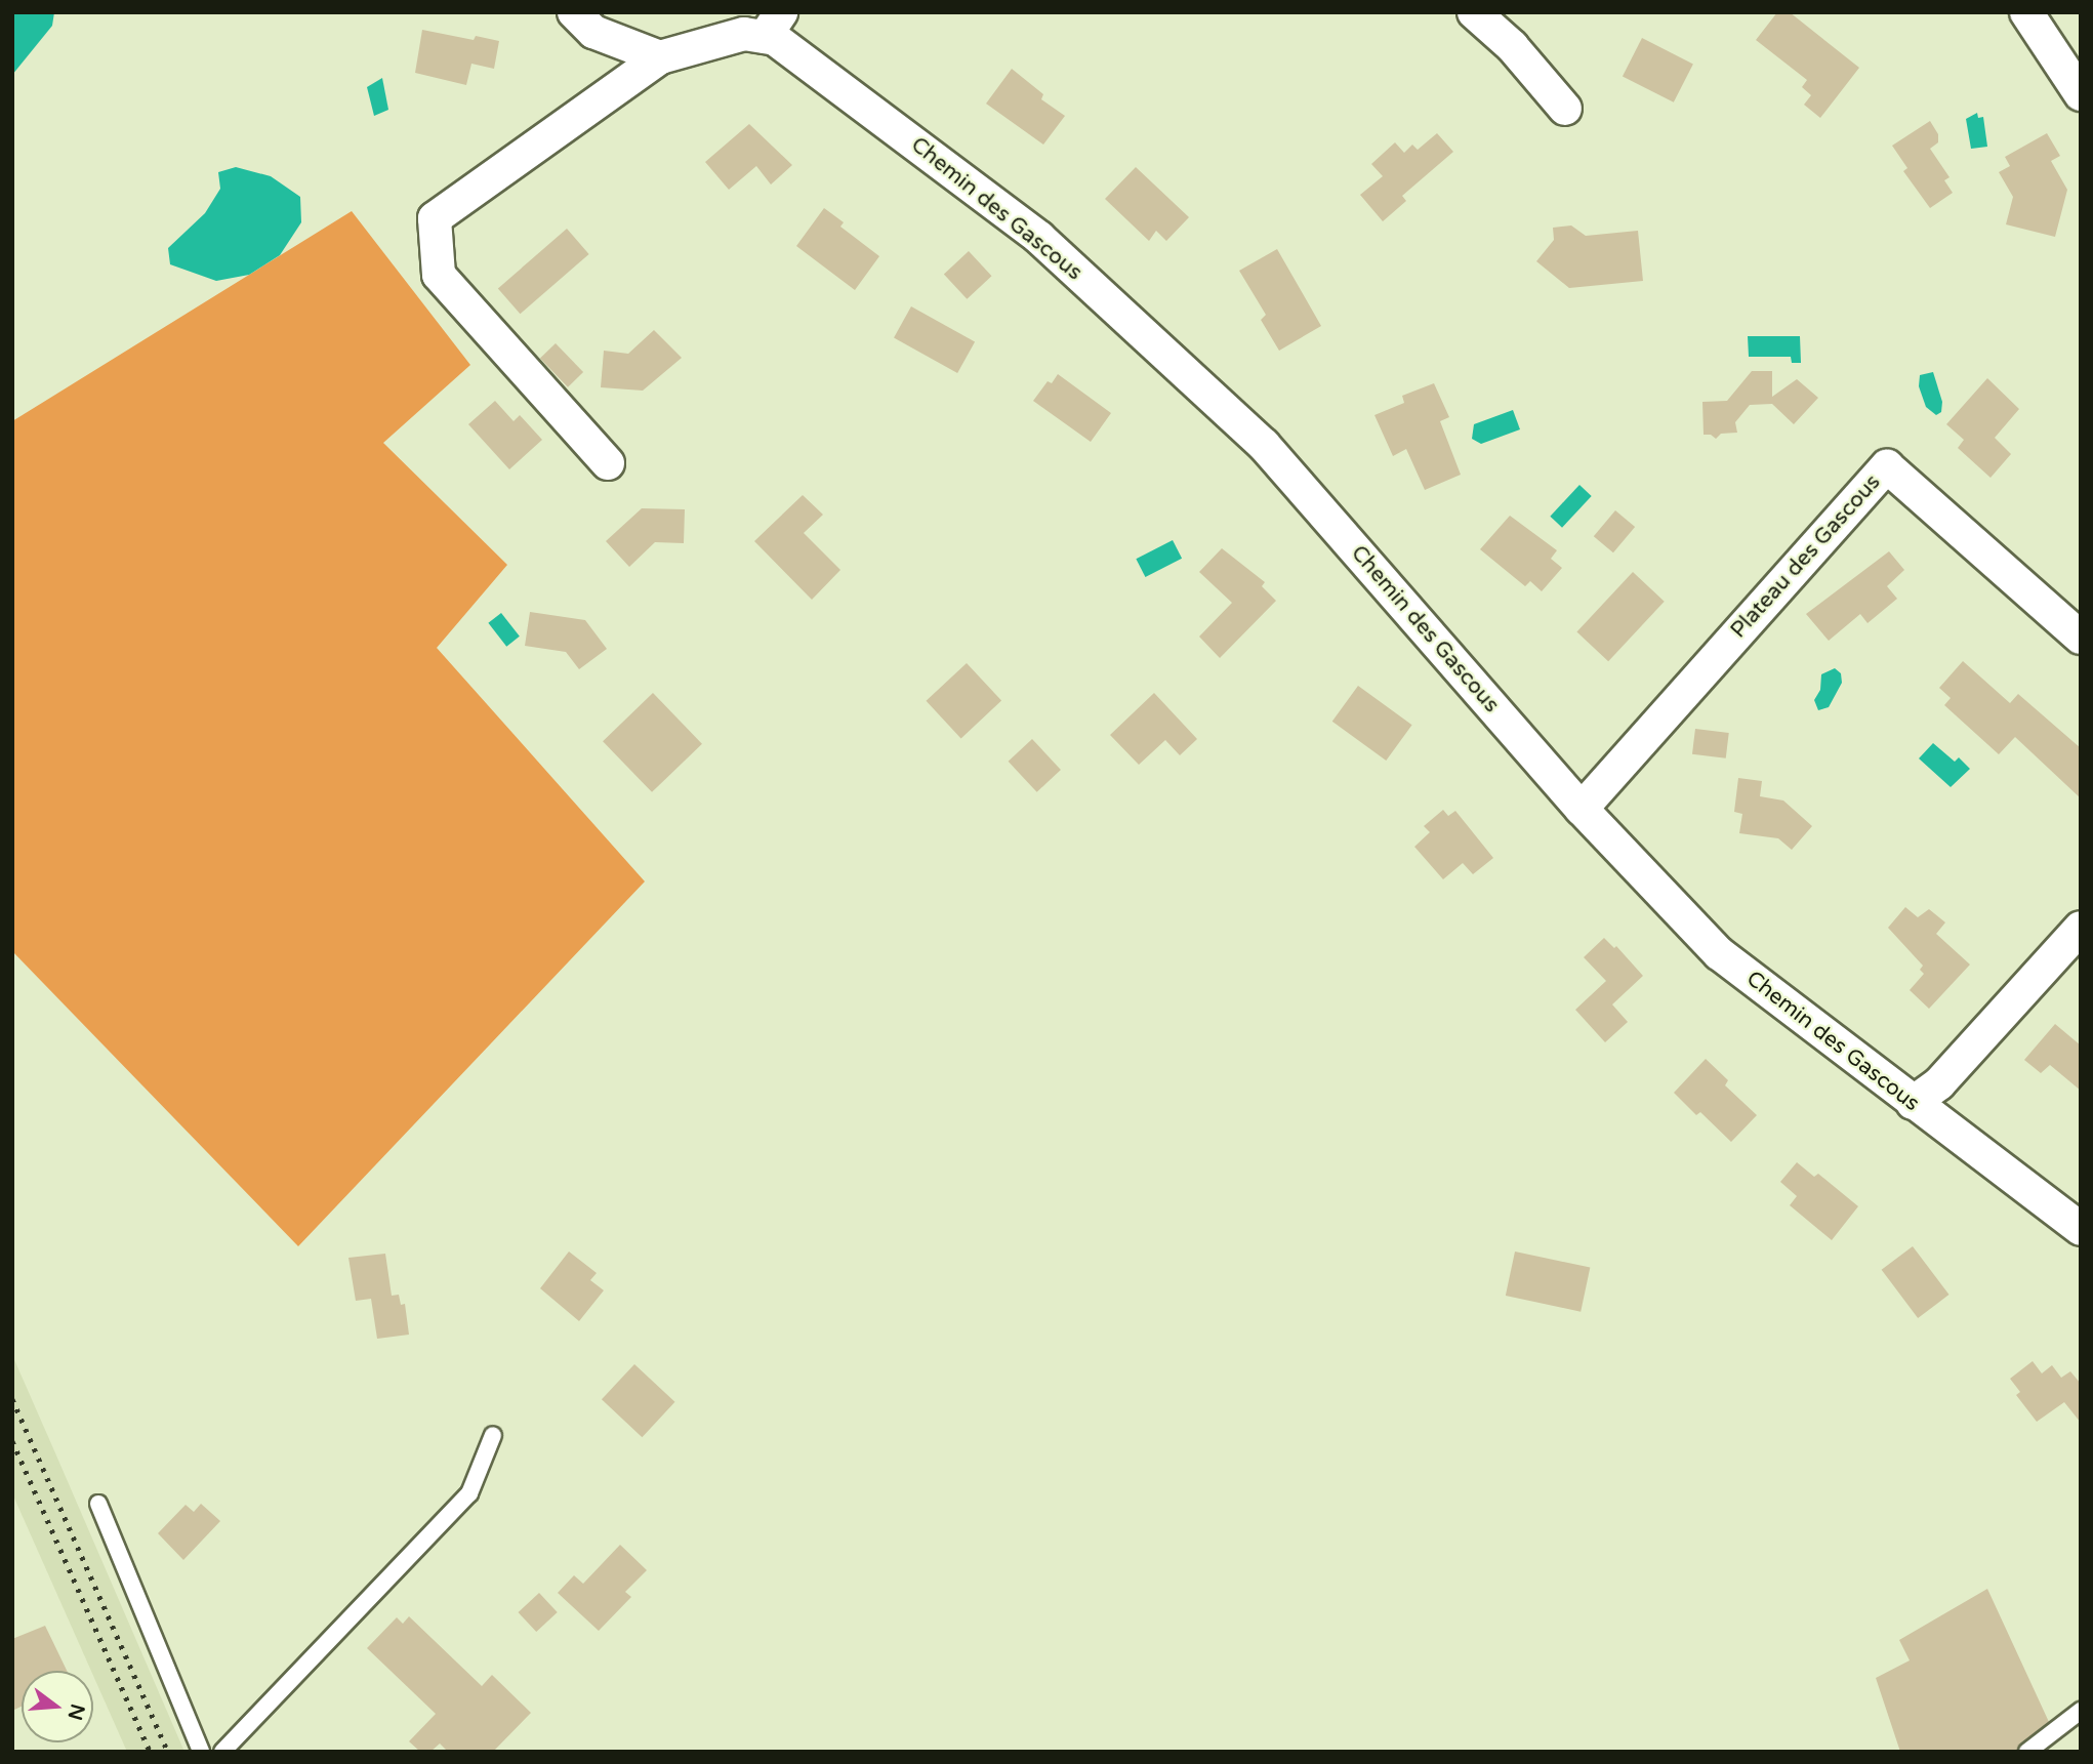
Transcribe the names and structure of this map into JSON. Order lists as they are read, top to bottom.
{
  "streets": {
    "street": ["Chemin des Gascous", "Plateau des Gascous"]
  },
  "crossings": [
    ["Chemin des Gascous", "Plateau des Gascous"]
  ],
  "north": "right"
}
